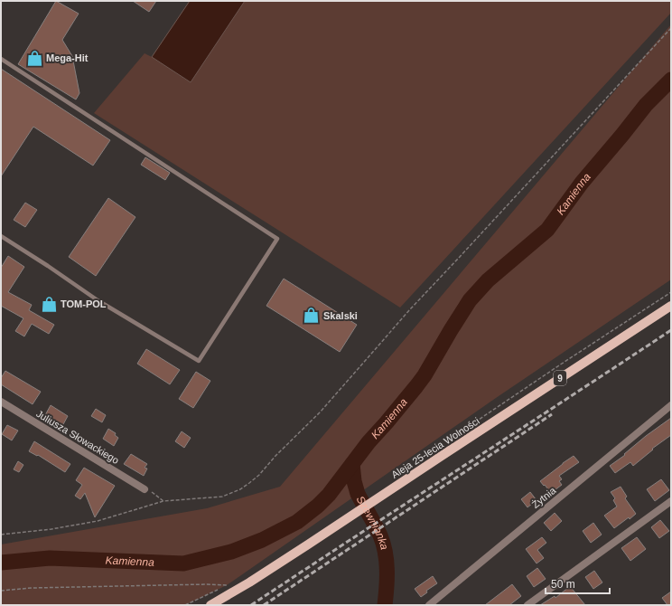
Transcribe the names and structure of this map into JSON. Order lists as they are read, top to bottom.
{
  "streets": {
    "main road": ["9", "Aleja 25-lecia Wolności"],
    "street": ["Juliusza Słowackiego", "Żytnia"]
  },
  "water": ["Kamienna", "Szewnianka"],
  "places": {
    "shop": ["Mega-Hit", "TOM-POL", "Skalski"]
  },
  "scale_bar": "50 m"
}
